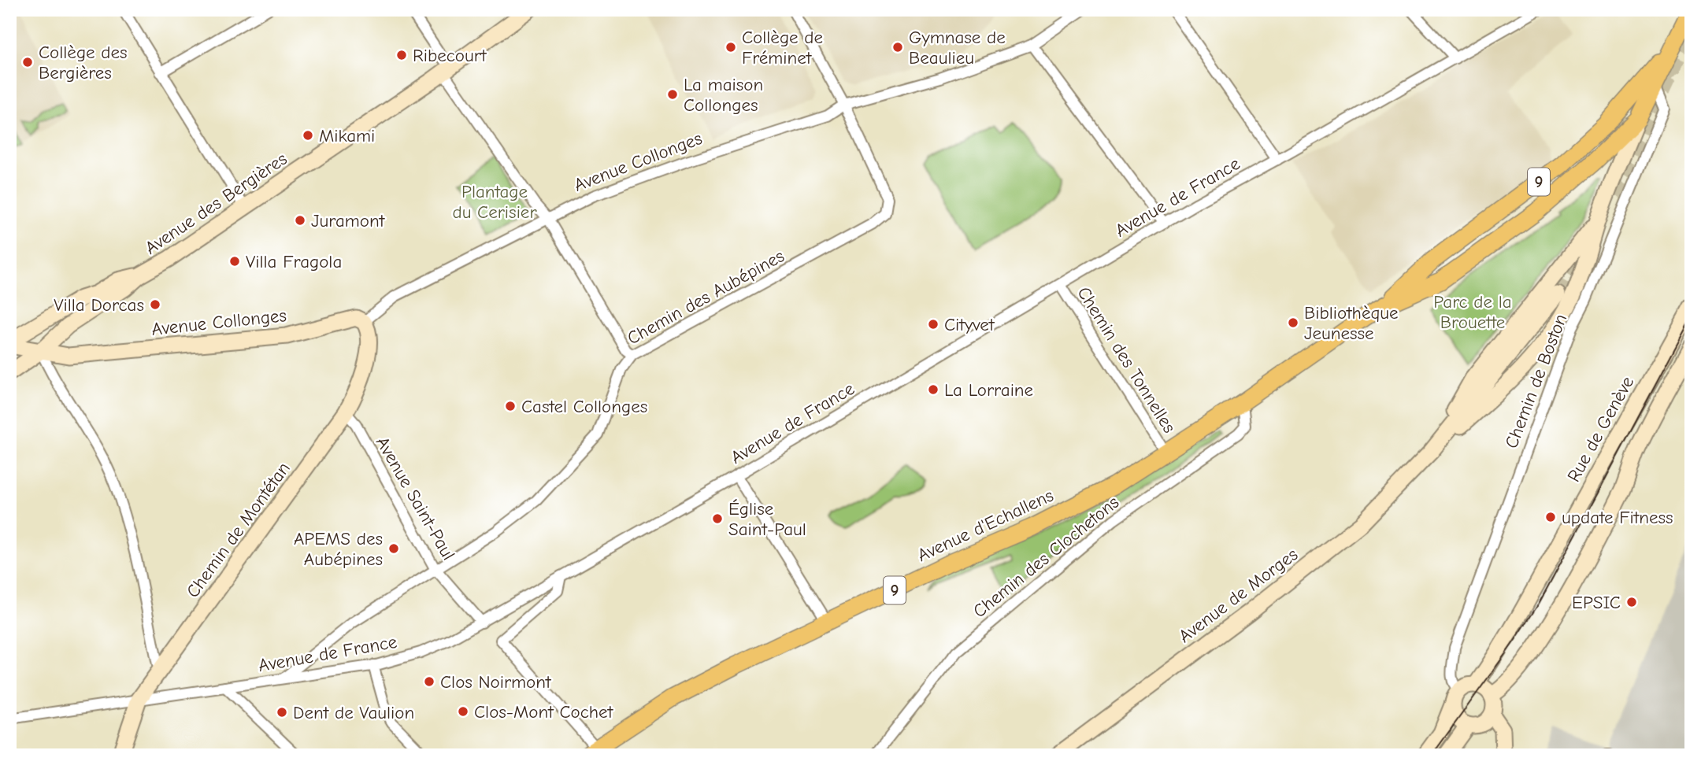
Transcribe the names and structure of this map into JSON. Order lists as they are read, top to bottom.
{
  "streets": {
    "main road": ["9", "Avenue d'Echallens"],
    "street": [
      "Avenue Collonges",
      "Avenue de France",
      "Avenue des Bergières",
      "Chemin des Aubépines",
      "Chemin des Tonnelles",
      "Chemin de Boston",
      "Rue de Genève",
      "Avenue Saint-Paul",
      "Chemin de Montétan",
      "Chemin des Clochetons",
      "Avenue de Morges"
    ]
  },
  "crossings": [
    ["Avenue Collonges", "Avenue des Bergières"],
    ["Avenue Collonges", "Chemin des Aubépines"],
    ["Avenue Collonges", "Chemin de Montétan"],
    ["9", "Avenue d'Echallens"],
    ["Avenue de France", "Chemin des Aubépines"],
    ["Avenue de France", "Chemin des Tonnelles"],
    ["Avenue de France", "Avenue Saint-Paul"],
    ["Avenue de France", "Chemin de Montétan"],
    ["Chemin des Aubépines", "Avenue Saint-Paul"],
    ["Chemin des Tonnelles", "Avenue d'Echallens"],
    ["Chemin de Boston", "Rue de Genève"],
    ["Chemin de Boston", "Avenue d'Echallens"],
    ["Avenue Saint-Paul", "Chemin de Montétan"],
    ["Avenue d'Echallens", "Chemin des Clochetons"],
    ["Avenue d'Echallens", "Avenue de Morges"]
  ],
  "parks": ["Plantage du Cerisier", "Parc de la Brouette"],
  "places": [
    "Collège de Fréminet",
    "Gymnase de Beaulieu",
    "Ribecourt",
    "Collège des Bergières",
    "La maison Collonges",
    "Mikami",
    "Juramont",
    "Villa Fragola",
    "Villa Dorcas",
    "Bibliothèque Jeunesse",
    "Cityvet",
    "La Lorraine",
    "Castel Collonges",
    "update Fitness",
    "Église Saint-Paul",
    "APEMS des Aubépines",
    "EPSIC",
    "Clos Noirmont",
    "Clos-Mont Cochet",
    "Dent de Vaulion"
  ]
}
